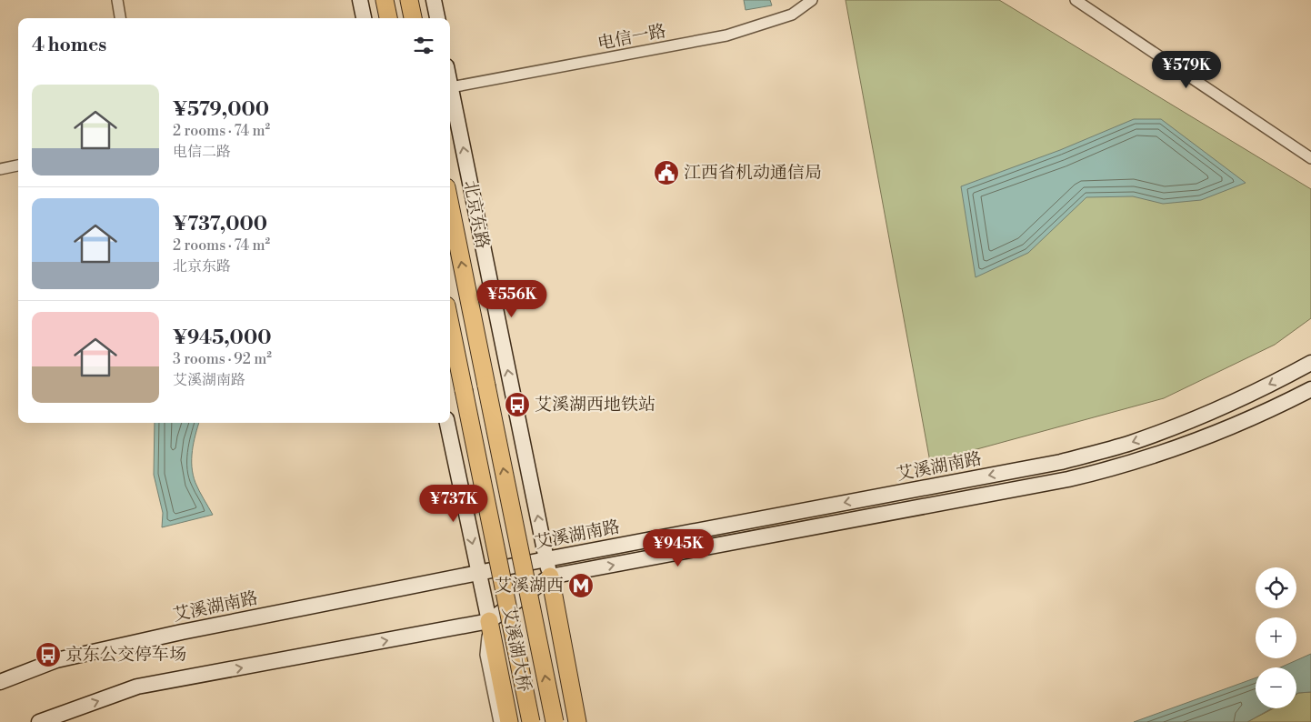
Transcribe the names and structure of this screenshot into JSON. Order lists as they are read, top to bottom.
{
  "streets": {
    "main road": ["北京东路", "艾溪湖南路", "艾溪湖大桥"],
    "street": ["电信一路"]
  },
  "crossings": [
    ["电信一路", "北京东路"],
    ["北京东路", "艾溪湖南路"],
    ["北京东路", "艾溪湖大桥"]
  ],
  "one_way": ["北京东路"],
  "places": {
    "public building": ["江西省机动通信局"],
    "bus stop": ["艾溪湖西地铁站", "京东公交停车场"],
    "metro station": ["艾溪湖西"]
  },
  "page": {
    "heading": "4 homes",
    "price": [
      "¥579K",
      "¥556K",
      "¥737K",
      "¥945K"
    ],
    "list": [
      {
        "name": "¥579,000",
        "note": "2 rooms · 74 m² · 电信二路"
      },
      {
        "name": "¥737,000",
        "note": "2 rooms · 74 m² · 北京东路"
      },
      {
        "name": "¥945,000",
        "note": "3 rooms · 92 m² · 艾溪湖南路"
      }
    ],
    "map_buttons": ["+", "−"]
  }
}
